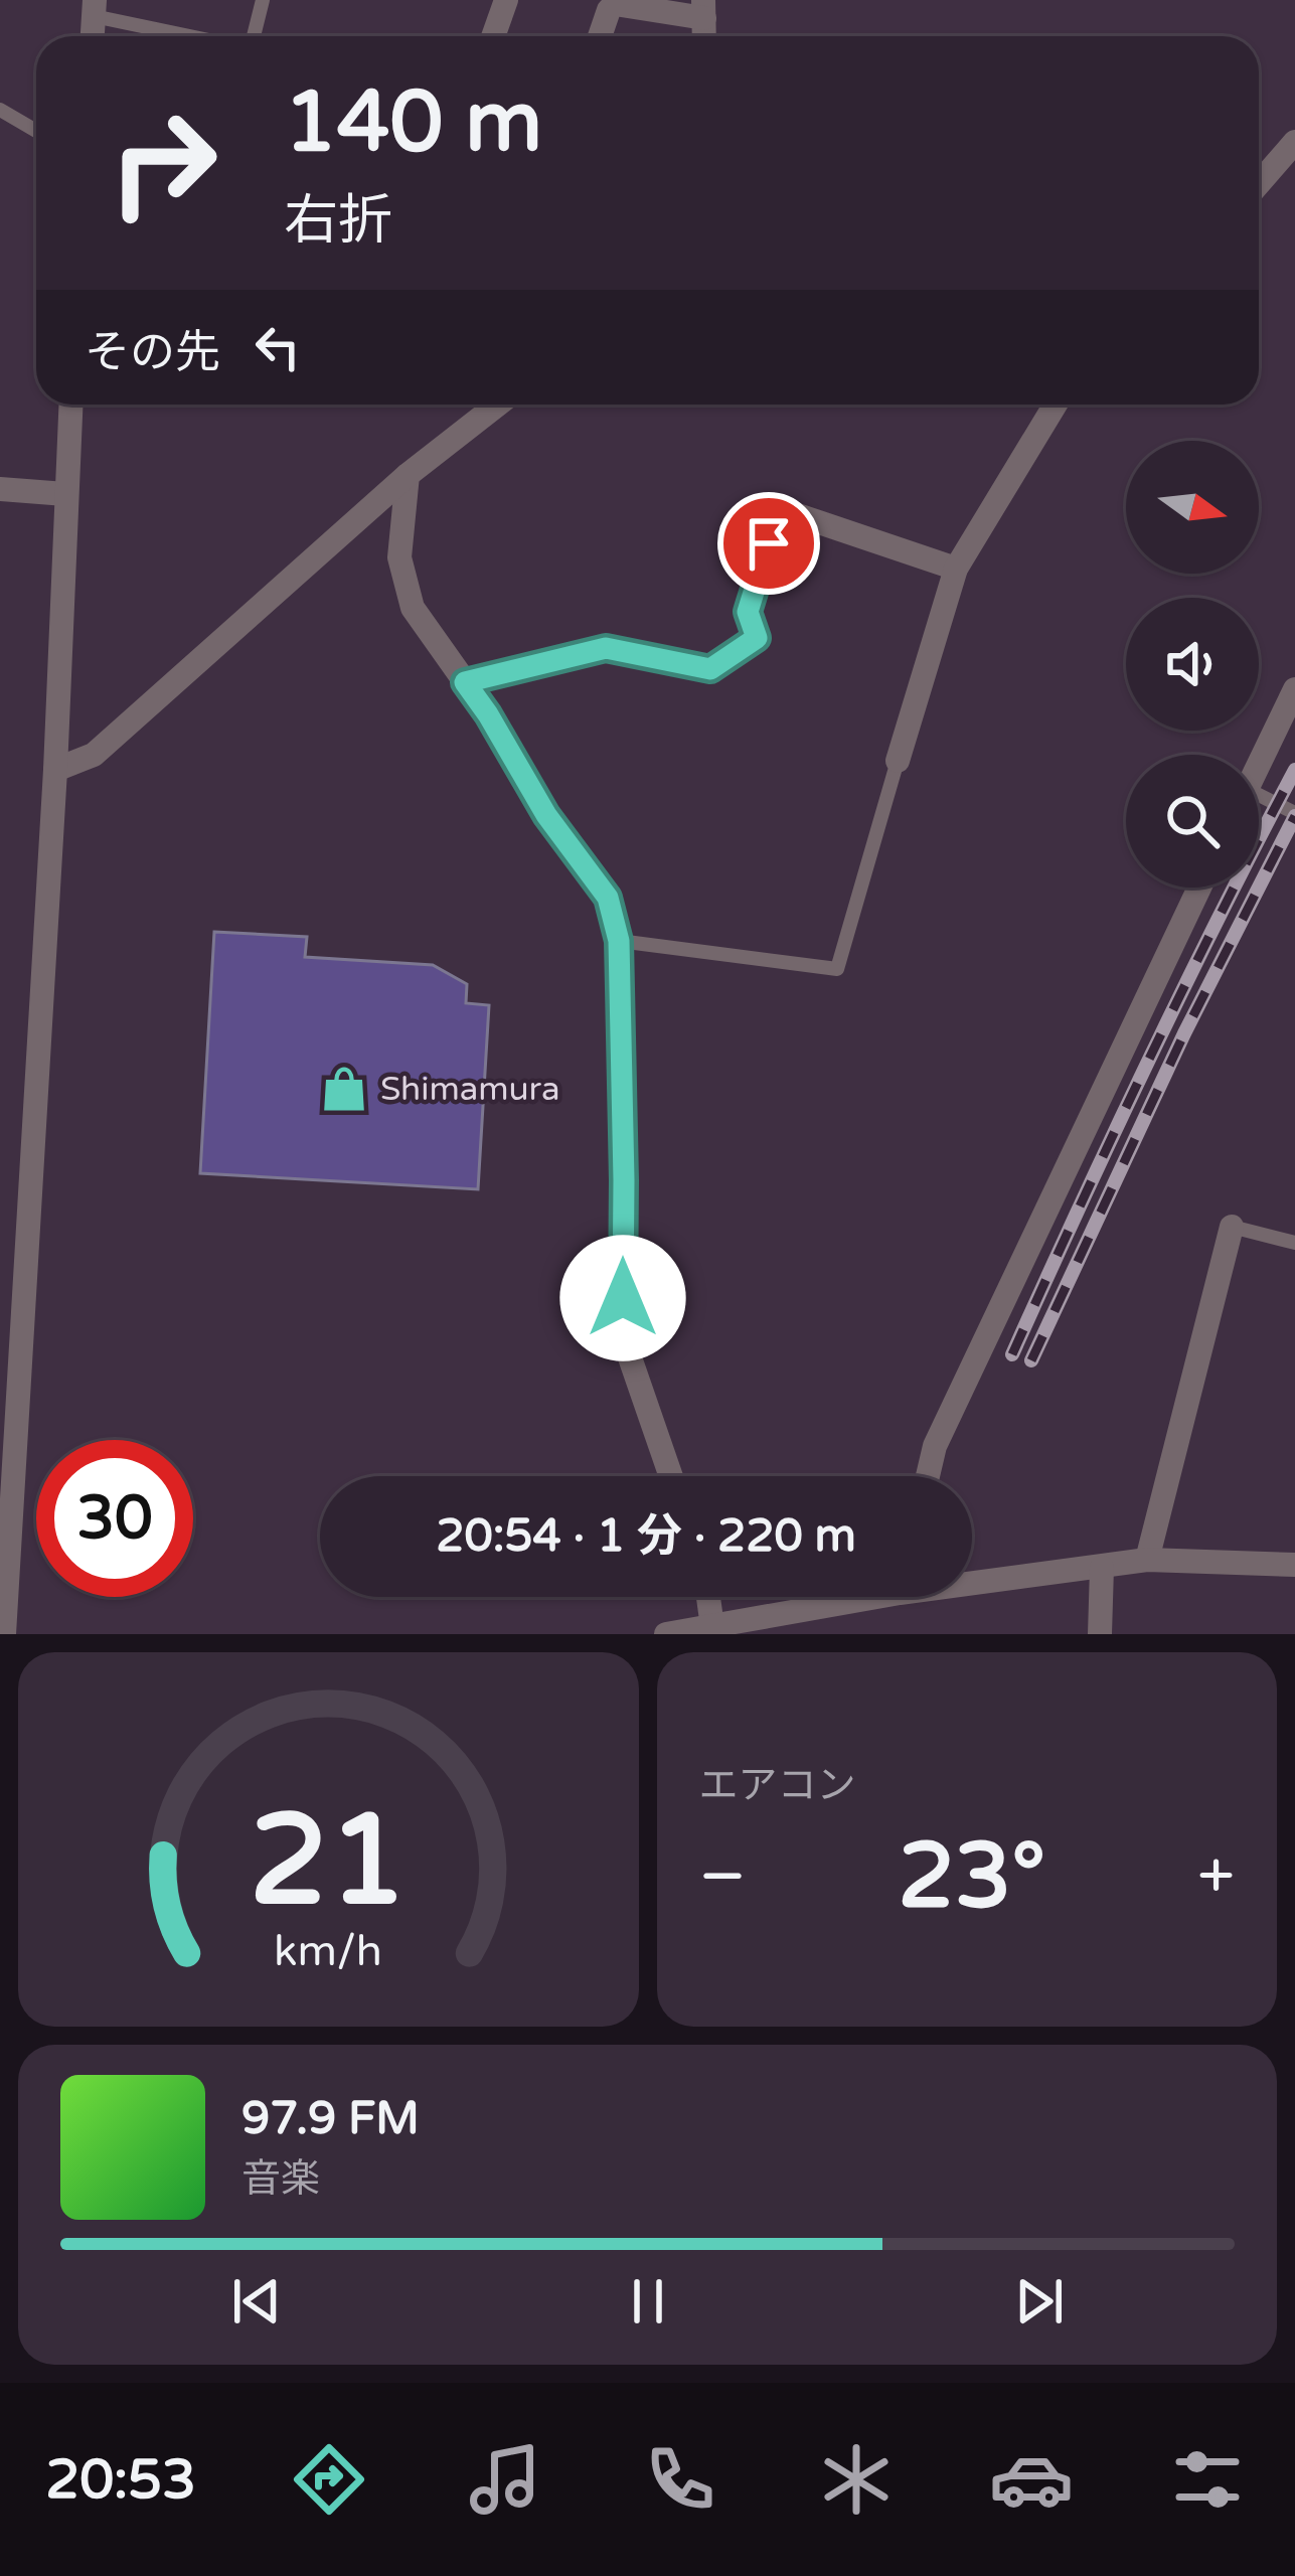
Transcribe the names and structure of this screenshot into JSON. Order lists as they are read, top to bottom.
{
  "places": {
    "shop": ["Shimamura"]
  },
  "north": "right",
  "page": {
    "turn": ["140 m", "右折"],
    "then": "その先",
    "limit": "30",
    "trip": "20:54 · 1 分 · 220 m",
    "tile": "エアコン",
    "heat": ["−", "23°", "+"],
    "song": ["97.9 FM", "音楽"],
    "tabs": "20:53",
    "gauge": ["21", "km/h"]
  }
}
